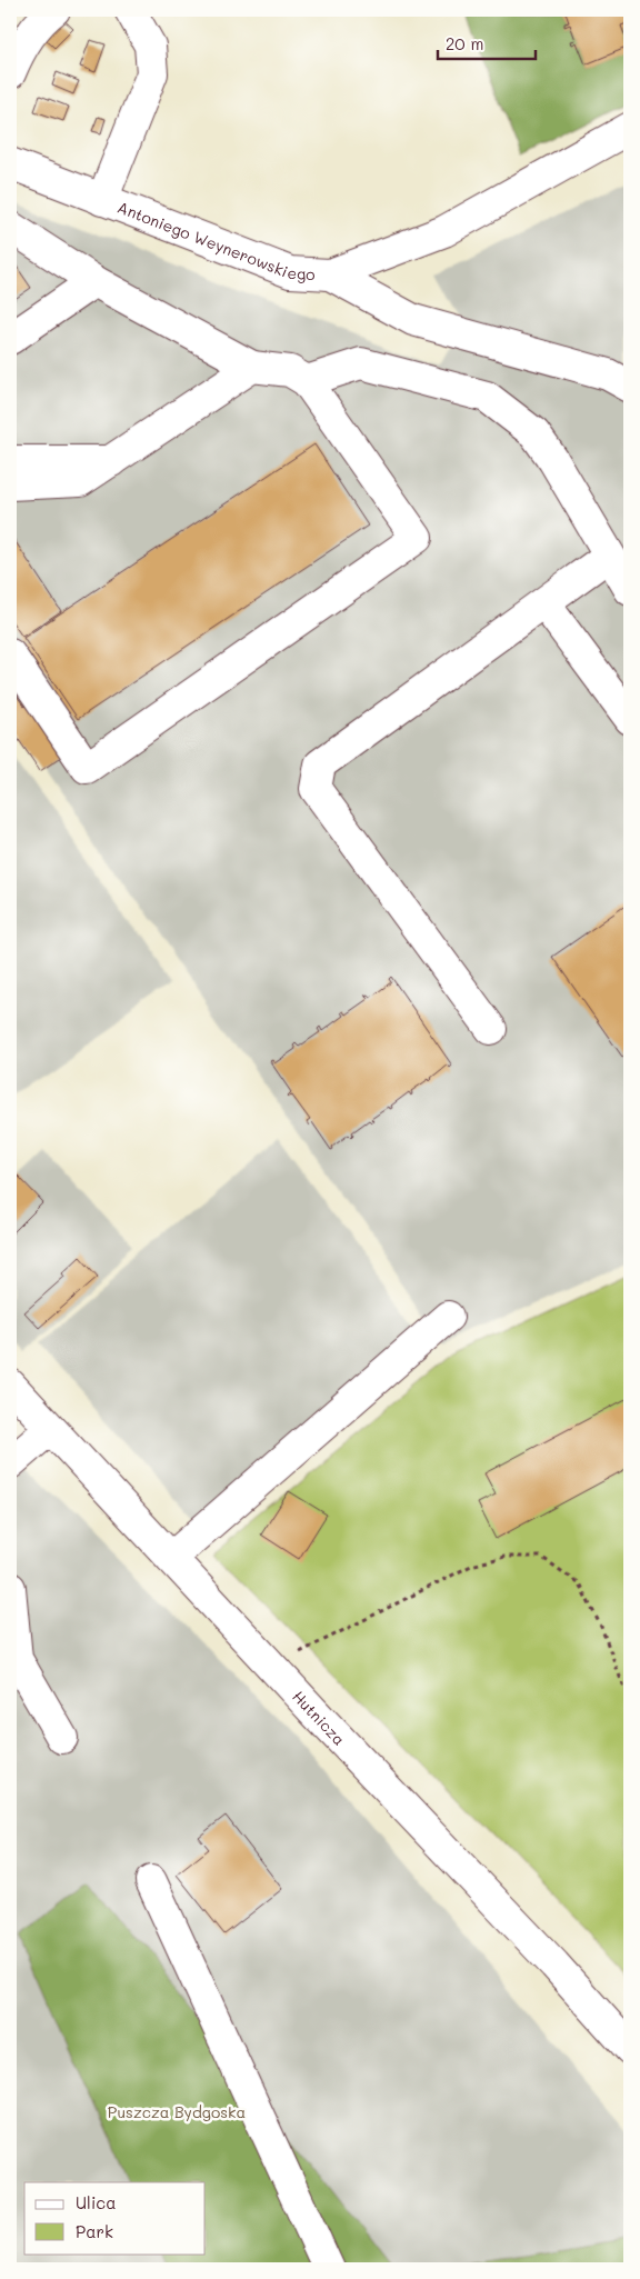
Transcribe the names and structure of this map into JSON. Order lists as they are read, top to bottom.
{
  "streets": {
    "street": ["Antoniego Weynerowskiego", "Hutnicza"]
  },
  "parks": ["Puszcza Bydgoska"],
  "legend": ["Ulica", "Park"],
  "scale_bar": "20 m"
}
